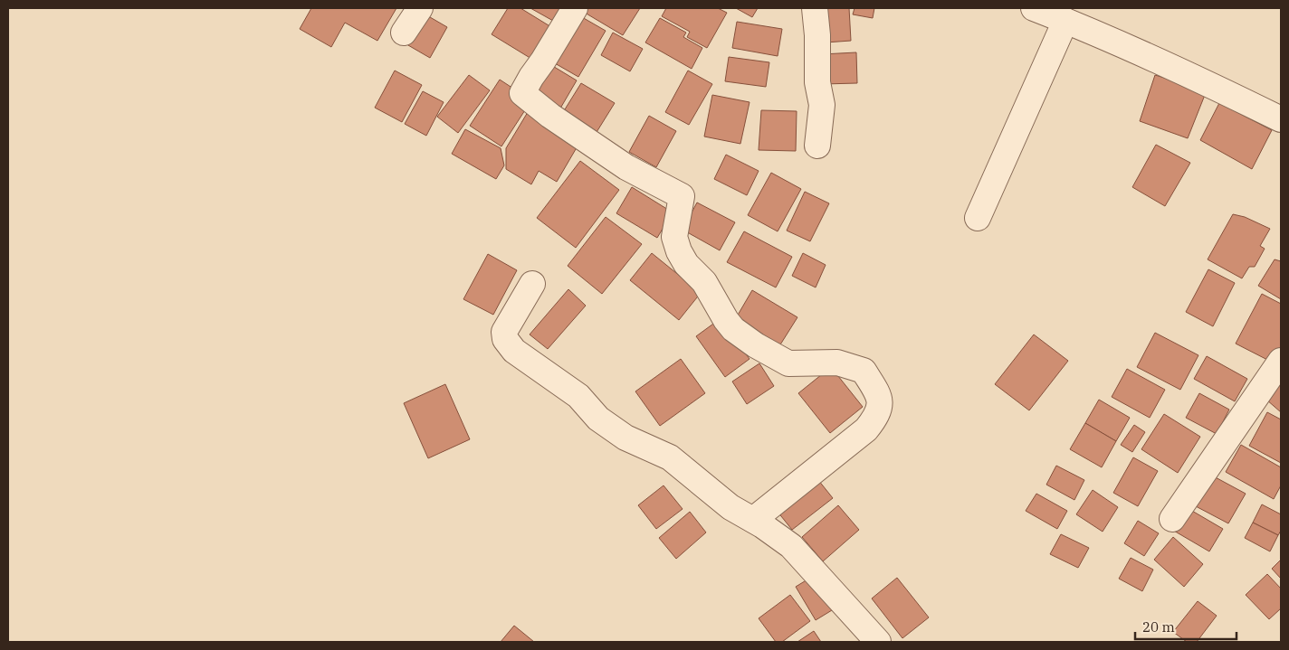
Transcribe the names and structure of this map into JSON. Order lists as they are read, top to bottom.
{
  "scale_bar": "20 m"
}
